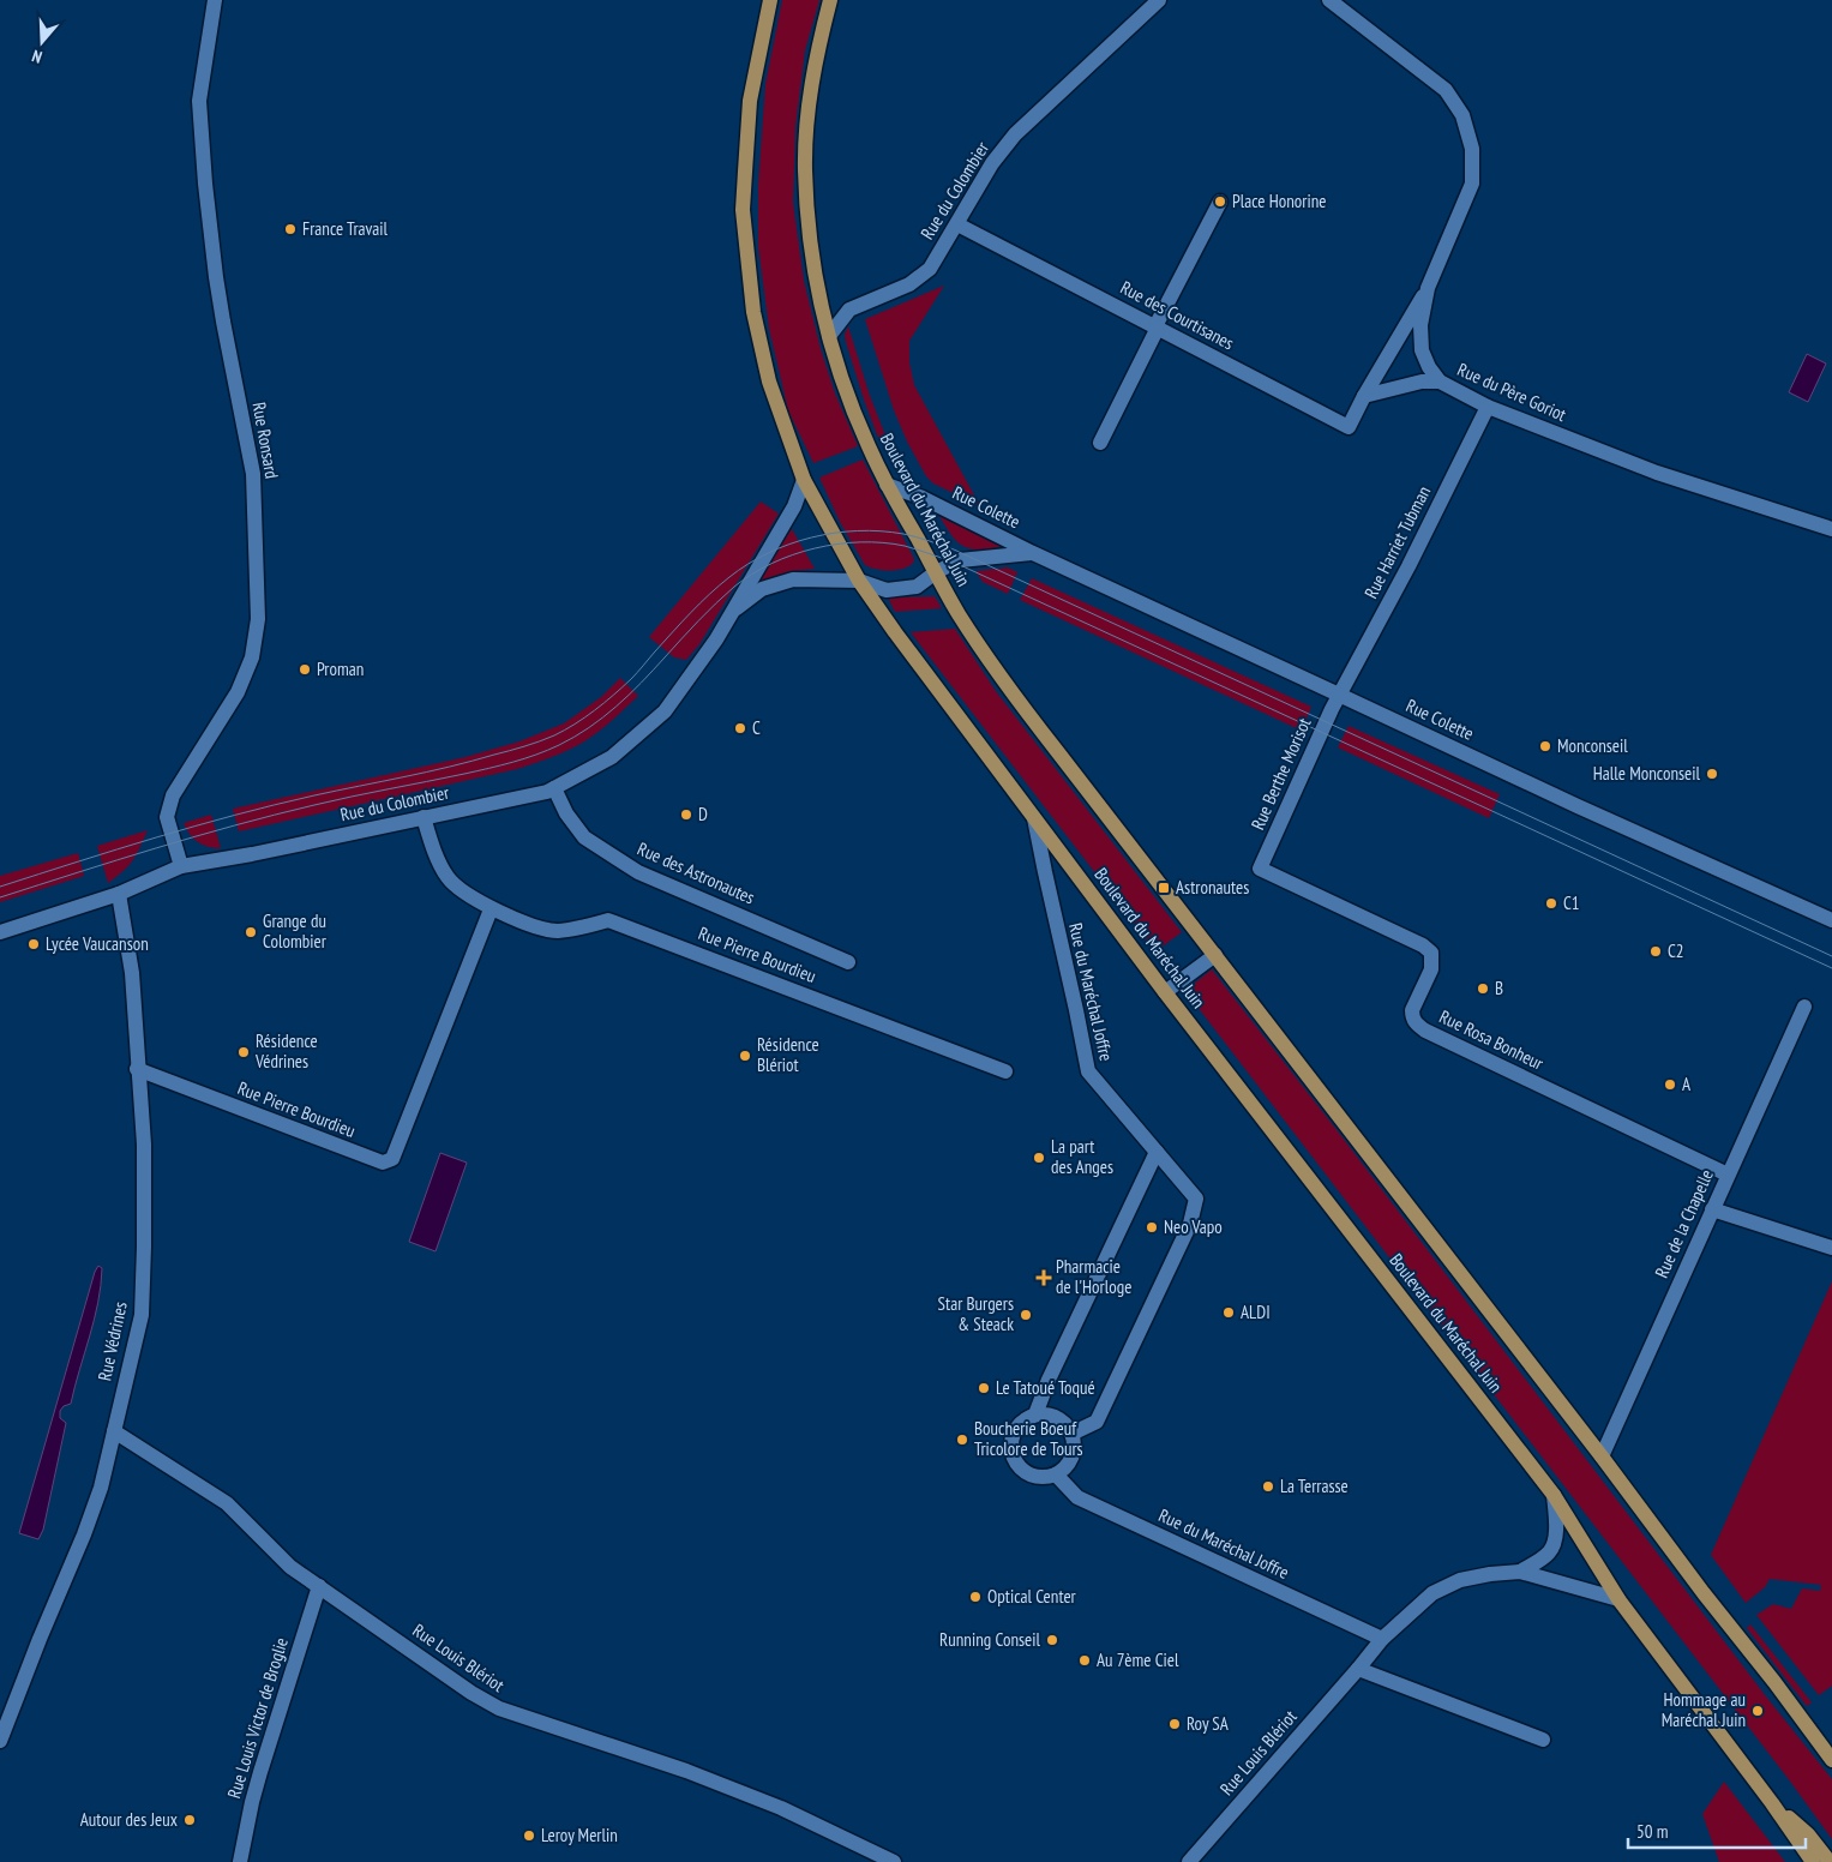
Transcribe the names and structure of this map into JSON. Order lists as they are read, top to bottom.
{
  "streets": {
    "main road": ["Boulevard du Maréchal Juin"],
    "street": [
      "Rue du Colombier",
      "Rue des Courtisanes",
      "Rue du Père Goriot",
      "Rue Ronsard",
      "Rue Colette",
      "Rue Harriet Tubman",
      "Rue Berthe Morisot",
      "Rue des Astronautes",
      "Rue Pierre Bourdieu",
      "Rue du Maréchal Joffre",
      "Rue Rosa Bonheur",
      "Rue de la Chapelle",
      "Rue Védrines",
      "Rue Louis Blériot",
      "Rue Louis Victor de Broglie"
    ]
  },
  "crossings": [
    ["Rue du Colombier", "Rue des Courtisanes"],
    ["Rue du Colombier", "Rue Ronsard"],
    ["Rue du Colombier", "Rue Colette"],
    ["Rue du Colombier", "Boulevard du Maréchal Juin"],
    ["Rue du Colombier", "Rue des Astronautes"],
    ["Rue du Colombier", "Rue Pierre Bourdieu"],
    ["Rue du Colombier", "Rue Védrines"],
    ["Rue des Courtisanes", "Rue du Père Goriot"],
    ["Rue du Père Goriot", "Rue Harriet Tubman"],
    ["Rue Colette", "Boulevard du Maréchal Juin"],
    ["Rue Colette", "Rue Harriet Tubman"],
    ["Rue Colette", "Rue Berthe Morisot"],
    ["Boulevard du Maréchal Juin", "Rue du Maréchal Joffre"],
    ["Boulevard du Maréchal Juin", "Rue de la Chapelle"],
    ["Boulevard du Maréchal Juin", "Rue Louis Blériot"],
    ["Rue Harriet Tubman", "Rue Berthe Morisot"],
    ["Rue Berthe Morisot", "Rue Rosa Bonheur"],
    ["Rue Pierre Bourdieu", "Rue Védrines"],
    ["Rue du Maréchal Joffre", "Rue Louis Blériot"],
    ["Rue Rosa Bonheur", "Rue de la Chapelle"],
    ["Rue Védrines", "Rue Louis Blériot"],
    ["Rue Louis Blériot", "Rue Louis Victor de Broglie"]
  ],
  "places": {
    "other": [
      "Place Honorine",
      "France Travail",
      "Proman",
      "C",
      "Monconseil",
      "Halle Monconseil",
      "D",
      "C1",
      "Grange du Colombier",
      "Lycée Vaucanson",
      "C2",
      "B",
      "Résidence Védrines",
      "Résidence Blériot",
      "A",
      "La part des Anges",
      "Neo Vapo",
      "ALDI",
      "Star Burgers & Steack",
      "Le Tatoué Toqué",
      "Boucherie Boeuf Tricolore de Tours",
      "La Terrasse",
      "Optical Center",
      "Running Conseil",
      "Au 7ème Ciel",
      "Hommage au Maréchal Juin",
      "Roy SA",
      "Autour des Jeux",
      "Leroy Merlin"
    ],
    "transit": ["Astronautes"],
    "health": ["Pharmacie de l'Horloge"]
  },
  "scale_bar": "50 m",
  "north": "bottom"
}
